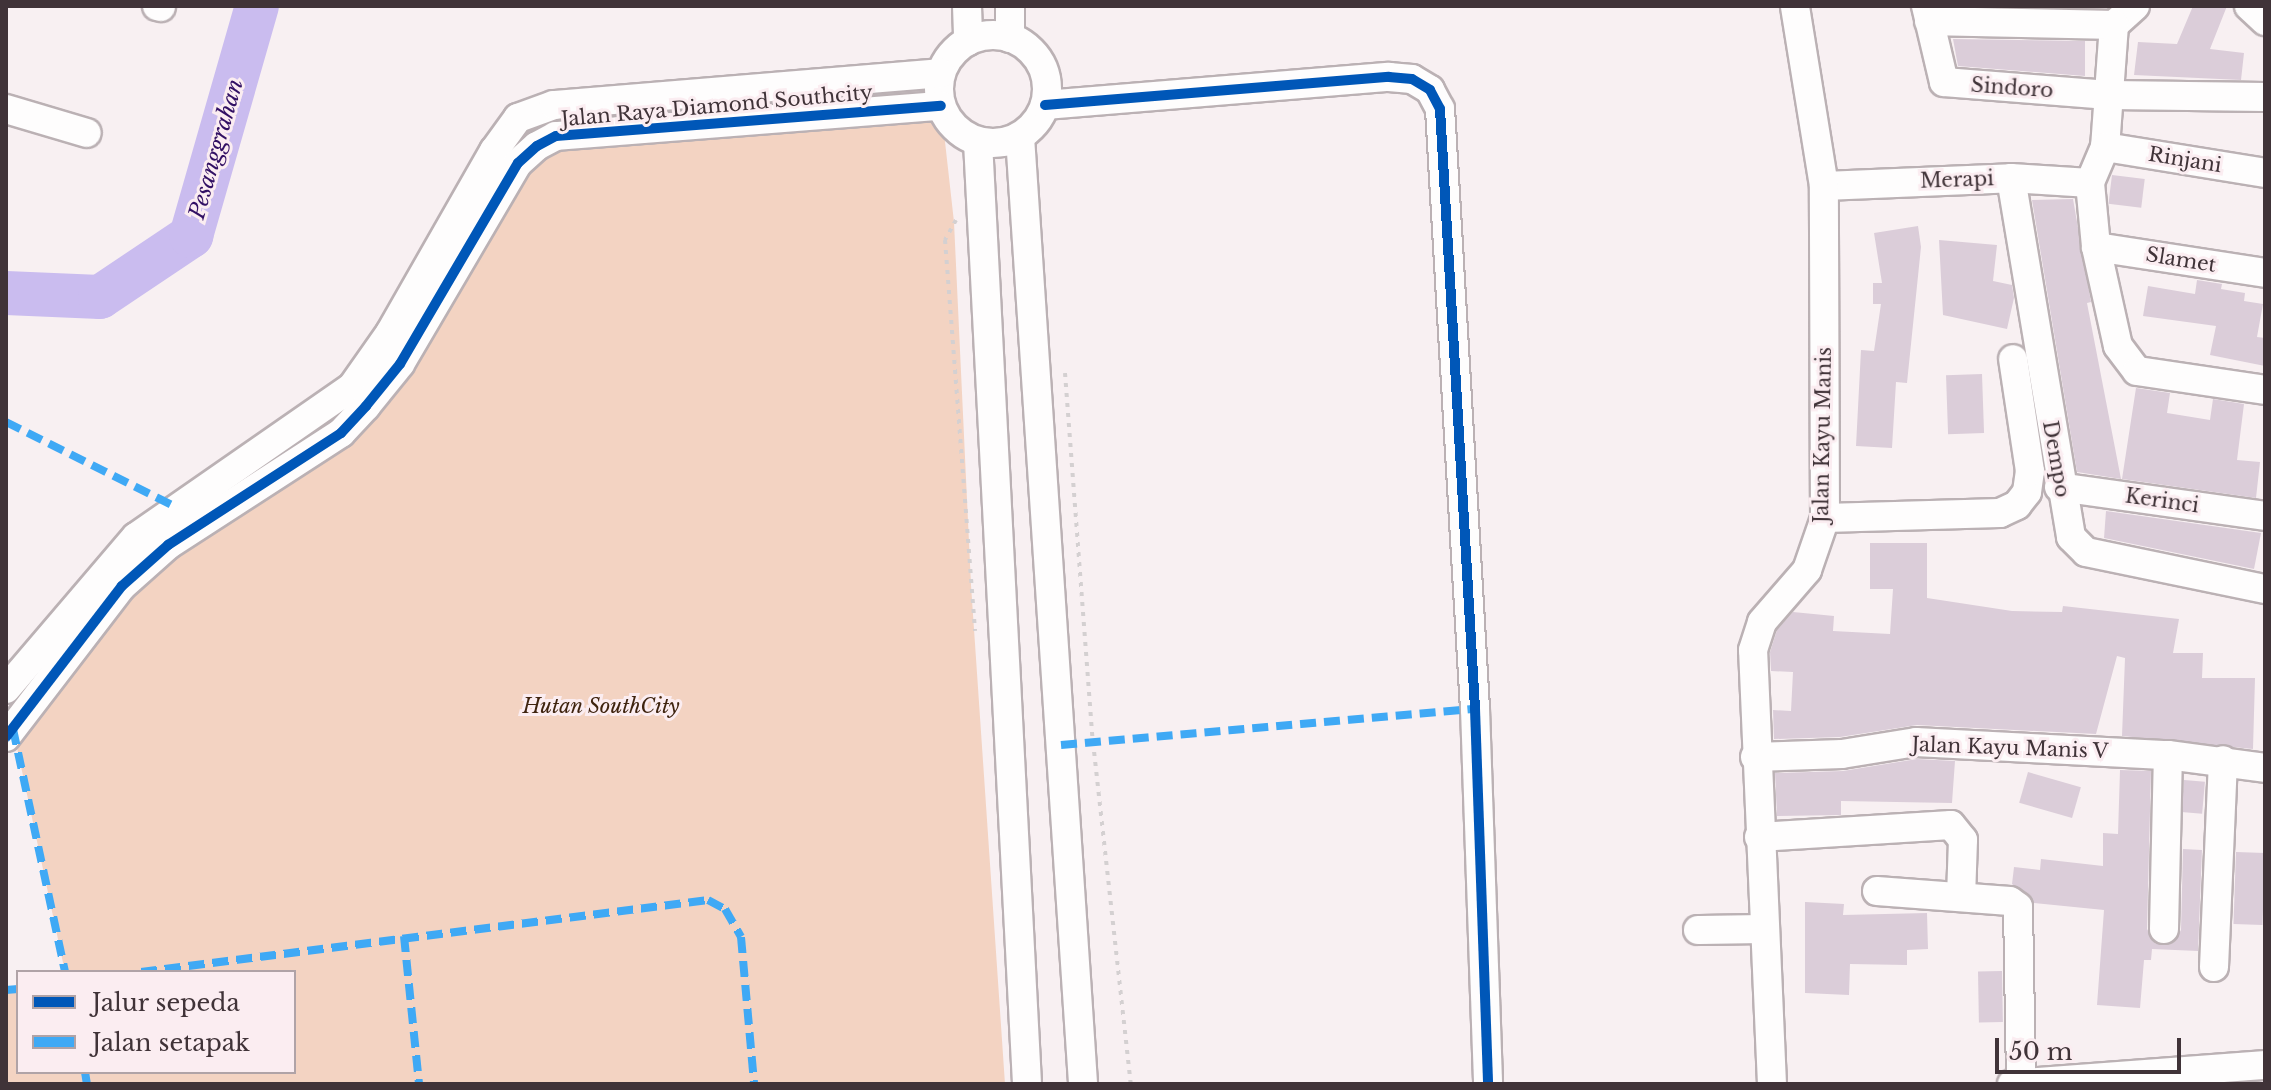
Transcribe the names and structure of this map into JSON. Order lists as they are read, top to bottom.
{
  "streets": {
    "street": [
      "Sindoro",
      "Jalan Raya Diamond Southcity",
      "Rinjani",
      "Merapi",
      "Slamet",
      "Jalan Kayu Manis",
      "Dempo",
      "Kerinci",
      "Jalan Kayu Manis V"
    ]
  },
  "crossings": [
    ["Merapi", "Jalan Kayu Manis"],
    ["Merapi", "Dempo"],
    ["Jalan Kayu Manis", "Jalan Kayu Manis V"],
    ["Dempo", "Kerinci"]
  ],
  "water": ["Pesanggrahan"],
  "parks": ["Hutan SouthCity"],
  "legend": ["Jalur sepeda", "Jalan setapak"],
  "scale_bar": "50 m"
}
